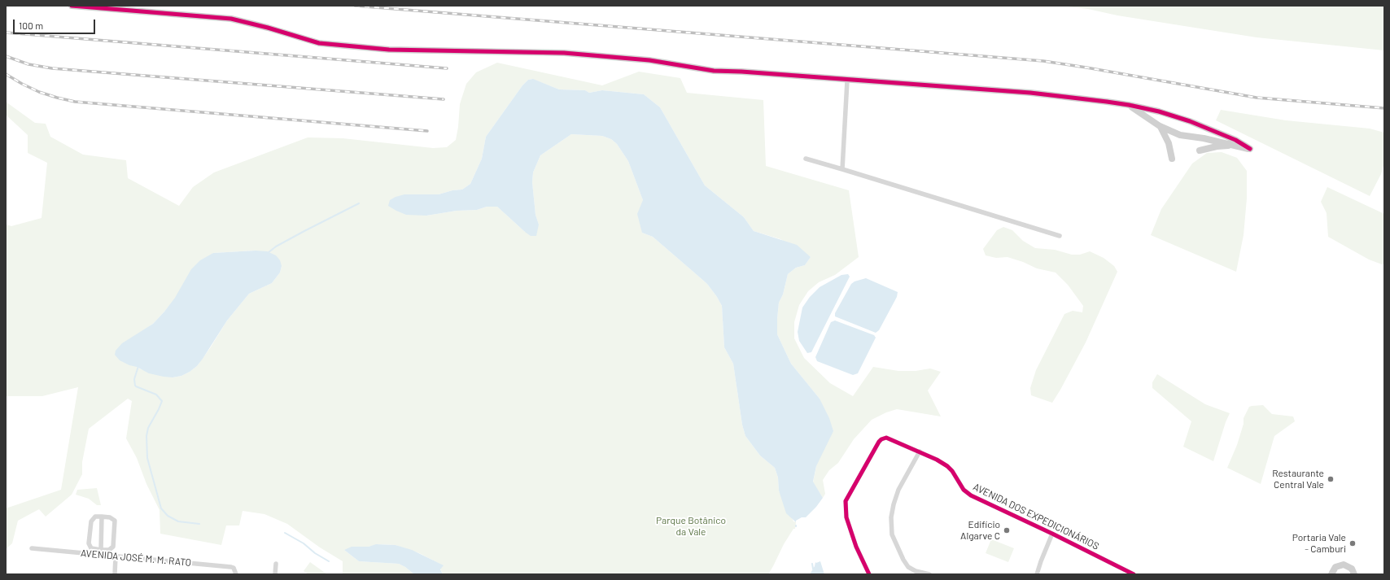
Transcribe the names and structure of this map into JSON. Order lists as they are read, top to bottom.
{
  "streets": {
    "street": ["AVENIDA DOS EXPEDICIONÁRIOS", "AVENIDA JOSÉ M. M. RATO"]
  },
  "parks": ["Parque Botânico da Vale"],
  "places": ["Restaurante Central Vale", "Edifício Algarve C", "Portaria Vale - Camburi"],
  "scale_bar": "100 m"
}
